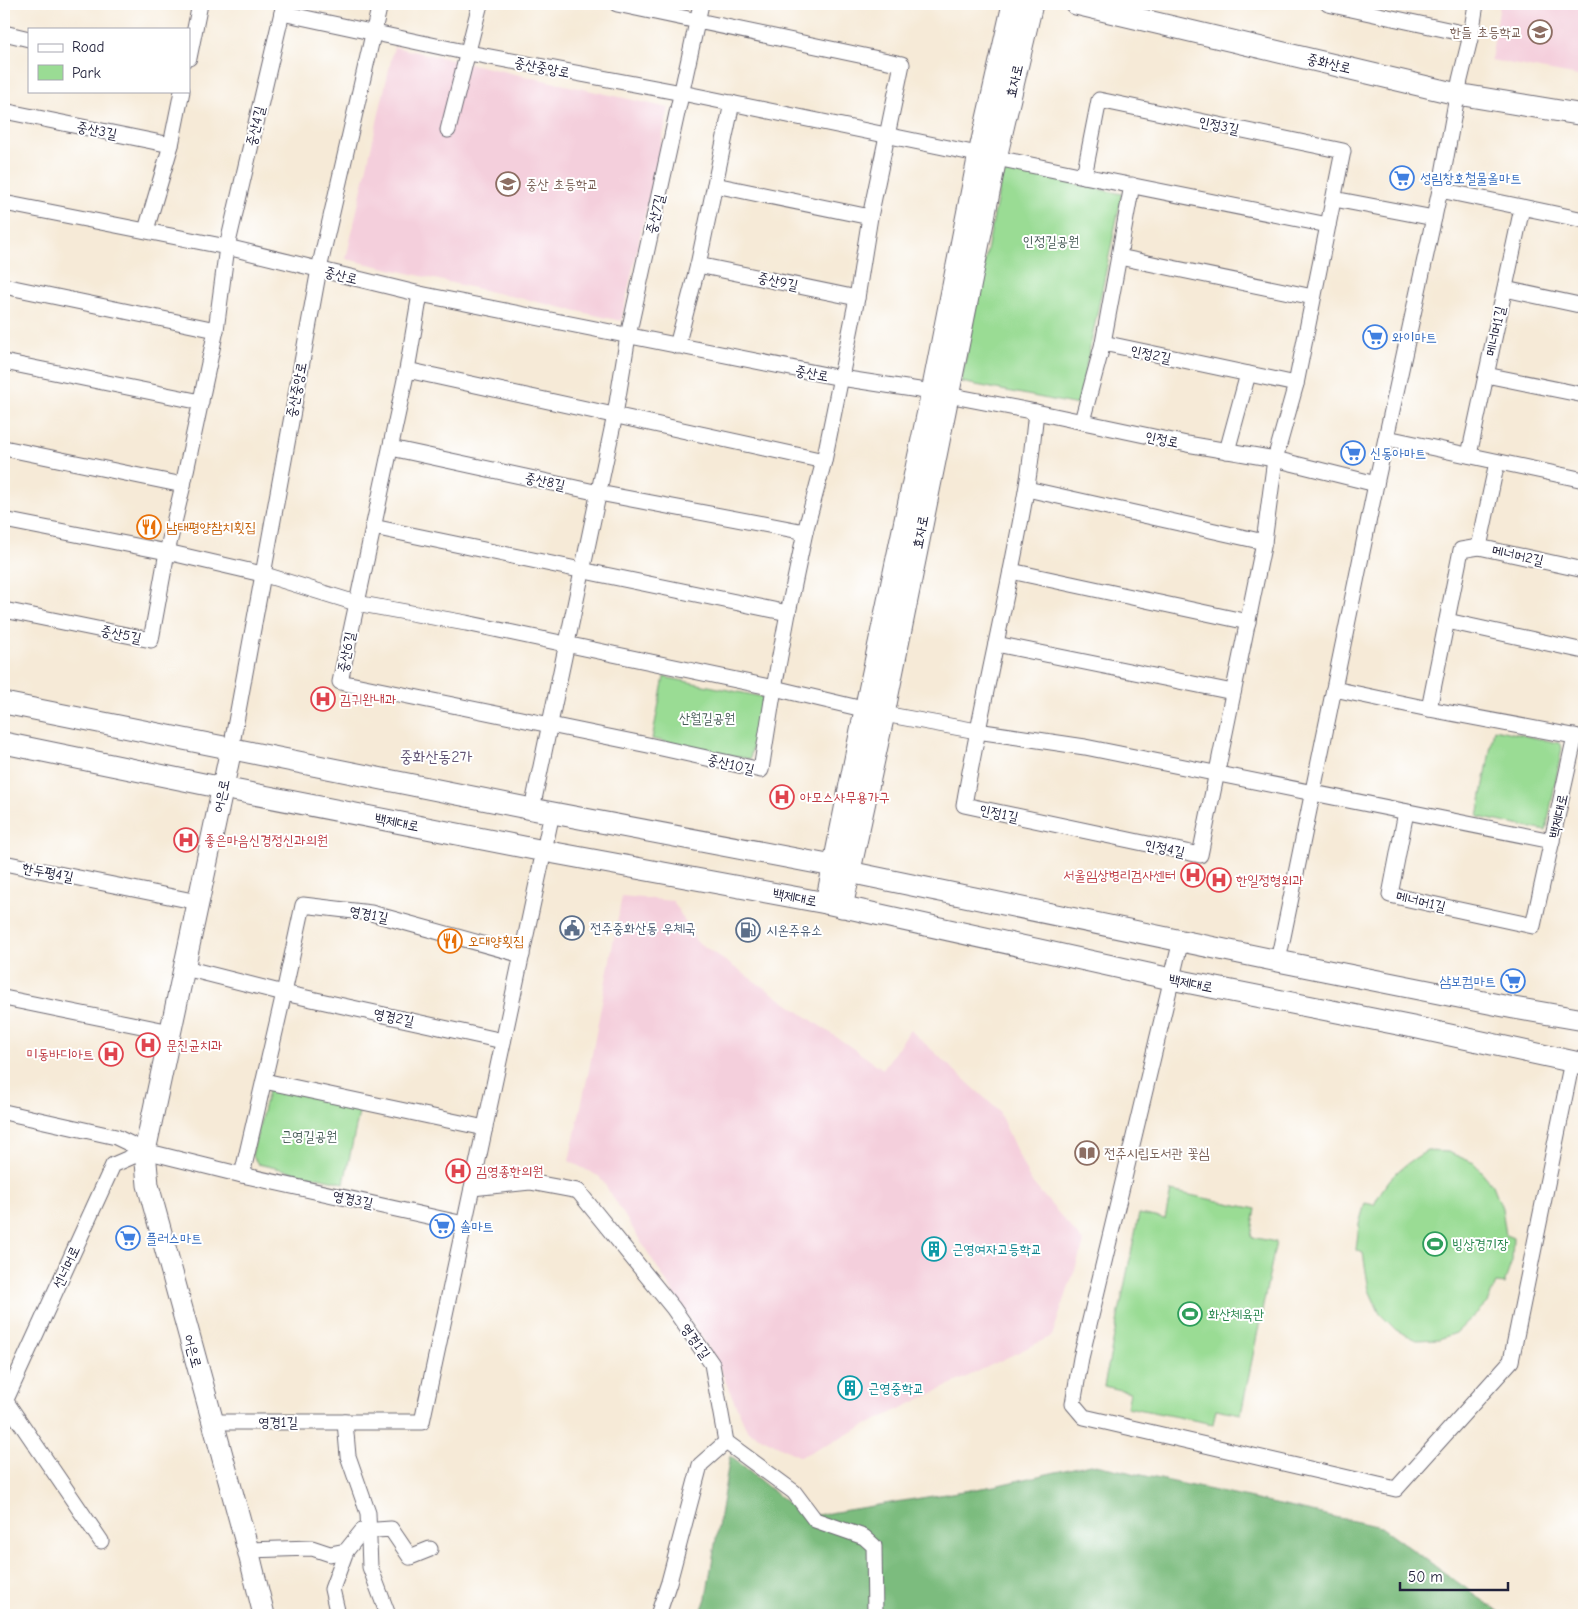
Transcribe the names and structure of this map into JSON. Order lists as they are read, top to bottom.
{
  "streets": {
    "street": [
      "중화산로",
      "중산중앙로",
      "효자로",
      "인정3길",
      "중산4길",
      "중산3길",
      "중산7길",
      "중산로",
      "중산9길",
      "메너머1길",
      "인정2길",
      "인정로",
      "중산8길",
      "메너머2길",
      "중산5길",
      "중산6길",
      "중산10길",
      "어은로",
      "인정1길",
      "백제대로",
      "인정4길",
      "한두평4길",
      "영경1길",
      "영경2길",
      "영경3길",
      "선너머로"
    ]
  },
  "crossings": [
    ["중산중앙로", "중산7길"],
    ["중산중앙로", "중산로"],
    ["중산중앙로", "어은로"],
    ["효자로", "중산로"],
    ["효자로", "인정로"],
    ["효자로", "백제대로"],
    ["인정3길", "인정로"],
    ["인정3길", "인정4길"],
    ["중산4길", "중산로"],
    ["중산4길", "중산5길"],
    ["중산7길", "중산로"],
    ["중산로", "인정로"],
    ["중산로", "중산5길"],
    ["중산로", "중산6길"],
    ["중산로", "중산10길"],
    ["메너머1길", "백제대로"],
    ["인정로", "인정1길"],
    ["인정로", "인정4길"],
    ["중산8길", "중산6길"],
    ["중산8길", "중산10길"],
    ["중산6길", "중산10길"],
    ["어은로", "백제대로"],
    ["어은로", "한두평4길"],
    ["어은로", "영경1길"],
    ["어은로", "영경2길"],
    ["어은로", "영경3길"],
    ["어은로", "선너머로"],
    ["인정1길", "인정4길"],
    ["백제대로", "영경1길"],
    ["영경1길", "영경2길"],
    ["영경1길", "영경3길"],
    ["영경3길", "선너머로"]
  ],
  "districts": ["중화산동2가"],
  "parks": ["인정길공원", "산월길공원", "근영길공원"],
  "places": {
    "school or university": ["한들 초등학교", "중산 초등학교"],
    "supermarket": [
      "성림창호철물올마트",
      "와이마트",
      "신동아마트",
      "삼보컴마트",
      "솔마트",
      "플러스마트"
    ],
    "restaurant": ["남태평양참치횟집", "오대양횟집"],
    "hospital": [
      "김귀완내과",
      "아모스사무용가구",
      "좋은마음신경정신과의원",
      "서울임상병리검사센터",
      "한일정형외과",
      "문진균치과",
      "미동바디아트",
      "김영종한의원"
    ],
    "public building": ["전주중화산동 우체국"],
    "fuel station": ["시온주유소"],
    "library": ["전주시립도서관 꽃심"],
    "sports": ["빙상경기장", "화산체육관"],
    "building": ["근영여자고등학교", "근영중학교"]
  },
  "legend": ["Road", "Park"],
  "scale_bar": "50 m"
}
